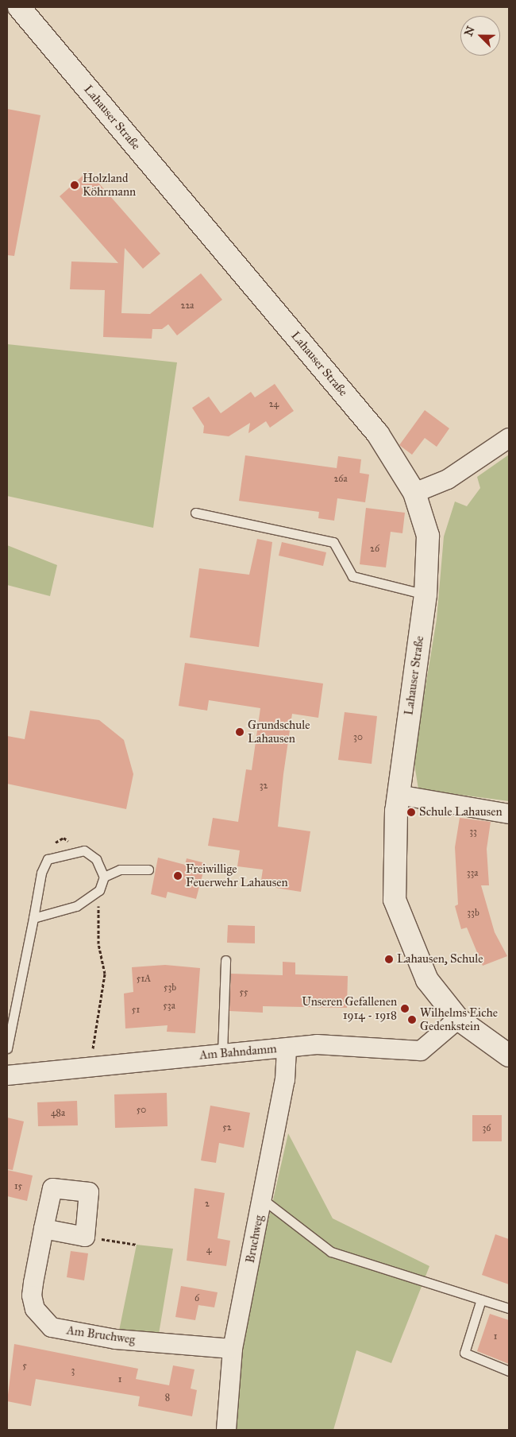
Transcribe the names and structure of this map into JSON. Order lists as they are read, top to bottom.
{
  "streets": {
    "street": [
      "Lahauser Straße",
      "Am Bahndamm",
      "Bruchweg",
      "Am Bruchweg"
    ]
  },
  "crossings": [
    ["Lahauser Straße", "Am Bahndamm"],
    ["Am Bahndamm", "Bruchweg"],
    ["Bruchweg", "Am Bruchweg"]
  ],
  "places": [
    "Holzland Köhrmann",
    "Grundschule Lahausen",
    "Schule Lahausen",
    "Freiwillige Feuerwehr Lahausen",
    "Lahausen, Schule",
    "Unseren Gefallenen 1914 - 1918",
    "Wilhelms Eiche Gedenkstein"
  ],
  "house_numbers": [
    "22a",
    "24",
    "26a",
    "26",
    "30",
    "32",
    "33",
    "33a",
    "33b",
    "51A",
    "53b",
    "55",
    "53a",
    "51",
    "50",
    "48a",
    "52",
    "36",
    "15",
    "2",
    "4",
    "6",
    "1",
    "5",
    "3",
    "1",
    "8"
  ],
  "north": "top left"
}
